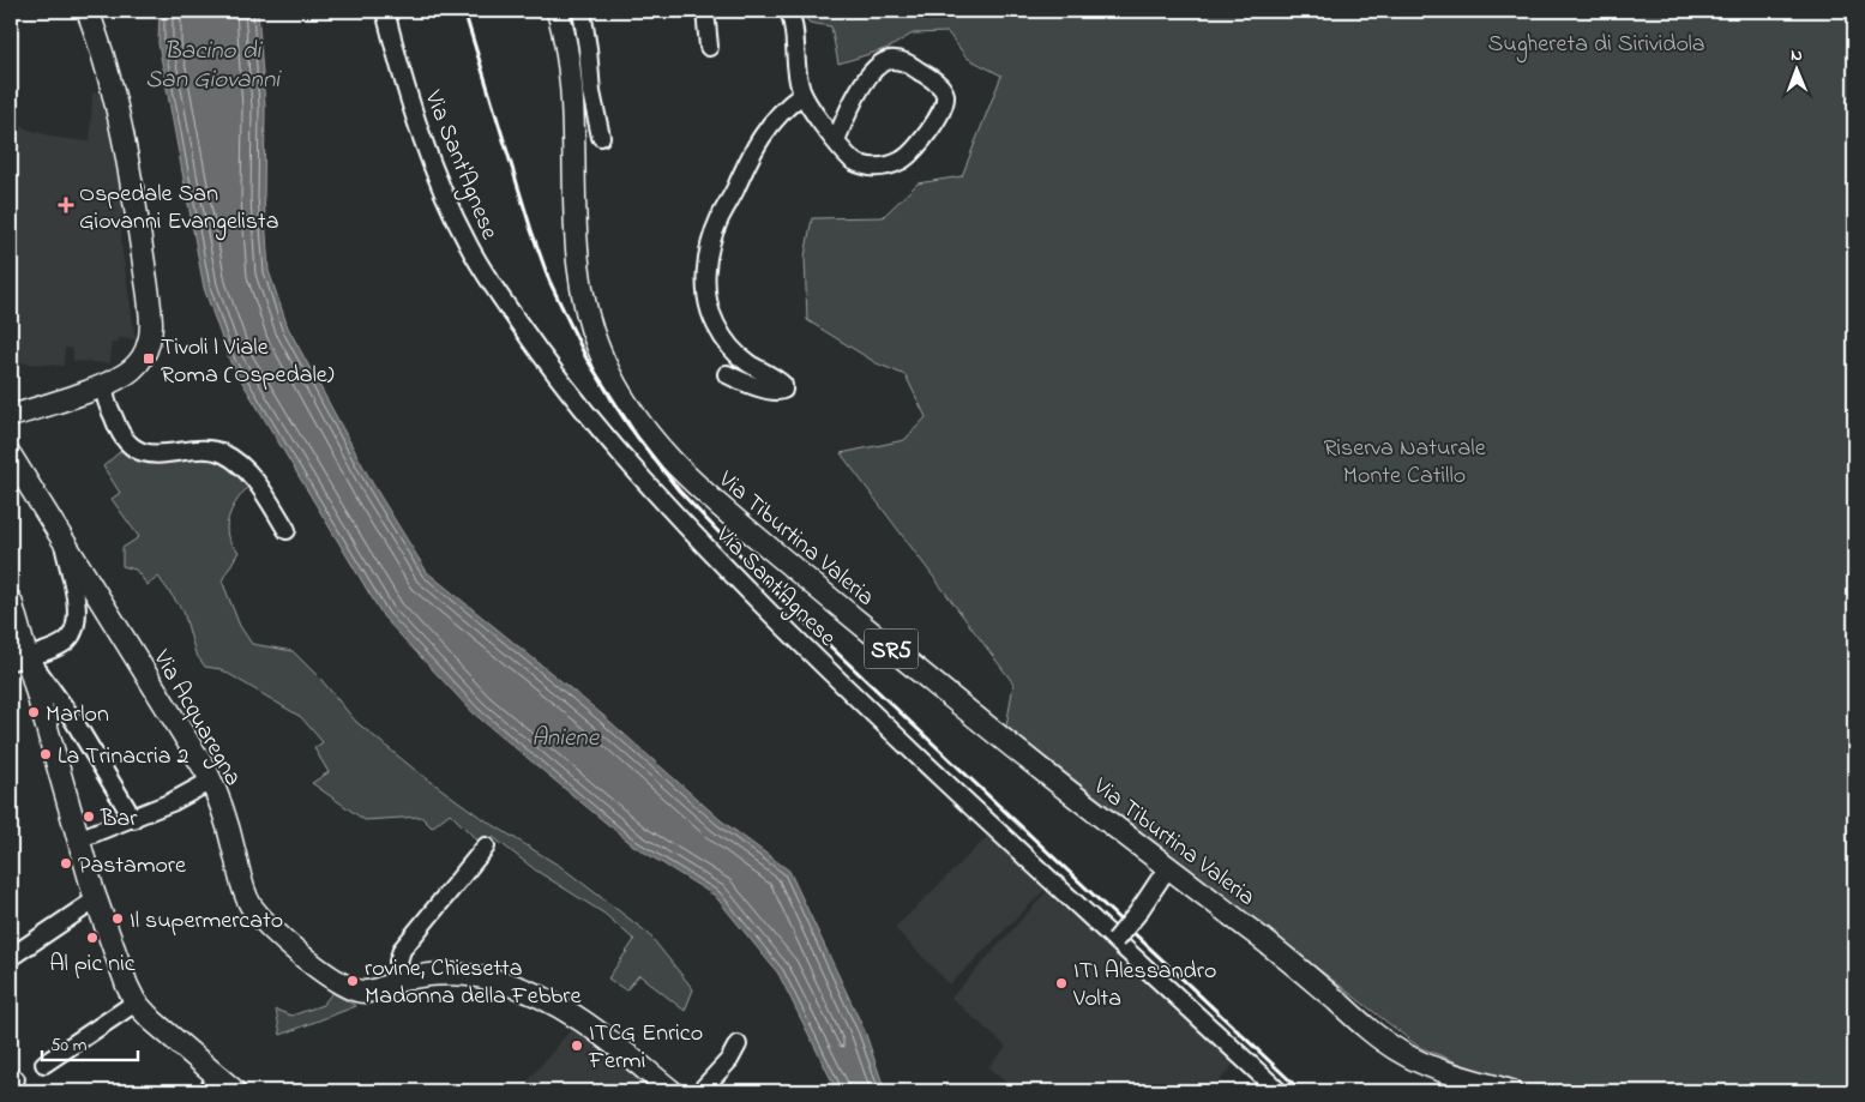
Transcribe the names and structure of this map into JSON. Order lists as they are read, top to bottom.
{
  "streets": {
    "main road": ["Via Tiburtina Valeria", "SR5", "Via Acquaregna"],
    "street": ["Via Sant'Agnese"]
  },
  "water": ["Bacino di San Giovanni", "Aniene"],
  "parks": ["Sughereta di Sirividola", "Riserva Naturale Monte Catillo"],
  "places": {
    "health": ["Ospedale San Giovanni Evangelista"],
    "transit": ["Tivoli | Viale Roma (Ospedale)"],
    "other": [
      "Marlon",
      "La Trinacria 2",
      "Bar",
      "Pastamore",
      "Il supermercato",
      "Al pic nic",
      "rovine, Chiesetta Madonna della Febbre",
      "ITI Alessandro Volta",
      "ITCG Enrico Fermi"
    ]
  },
  "scale_bar": "50 m",
  "north": "top"
}
